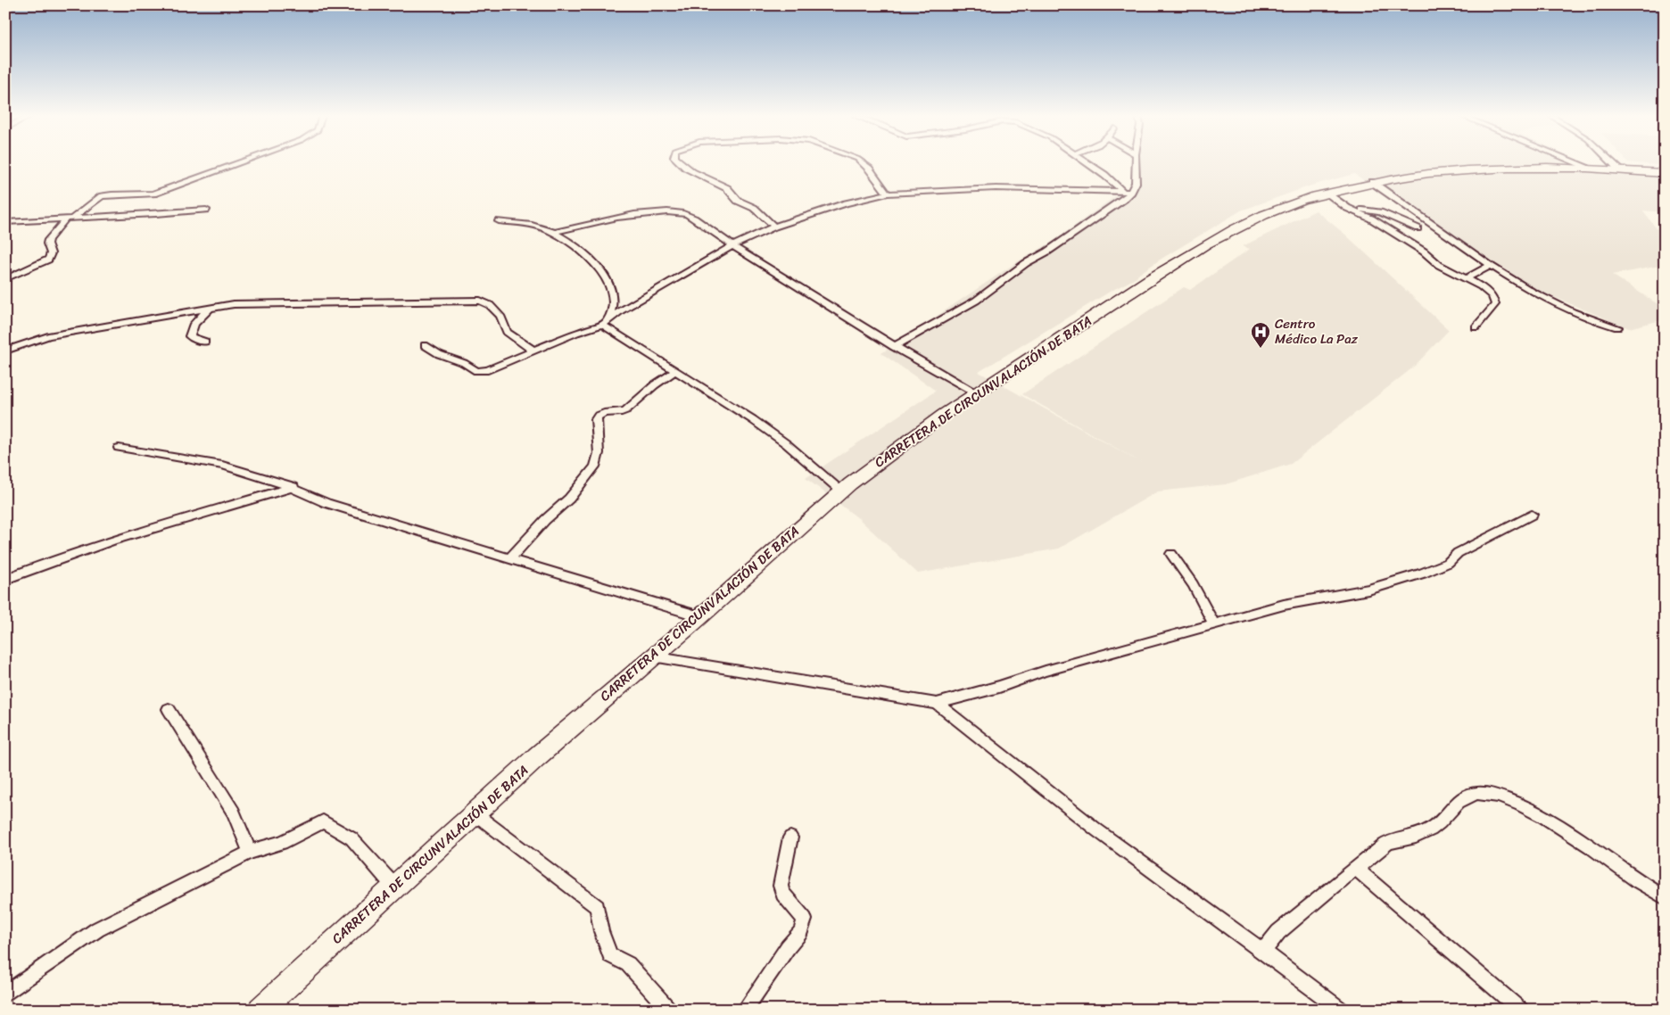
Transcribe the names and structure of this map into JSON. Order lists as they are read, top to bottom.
{
  "streets": {
    "main road": ["CARRETERA DE CIRCUNVALACIÓN DE BATA"]
  },
  "places": {
    "hospital": ["Centro Médico La Paz"]
  }
}
